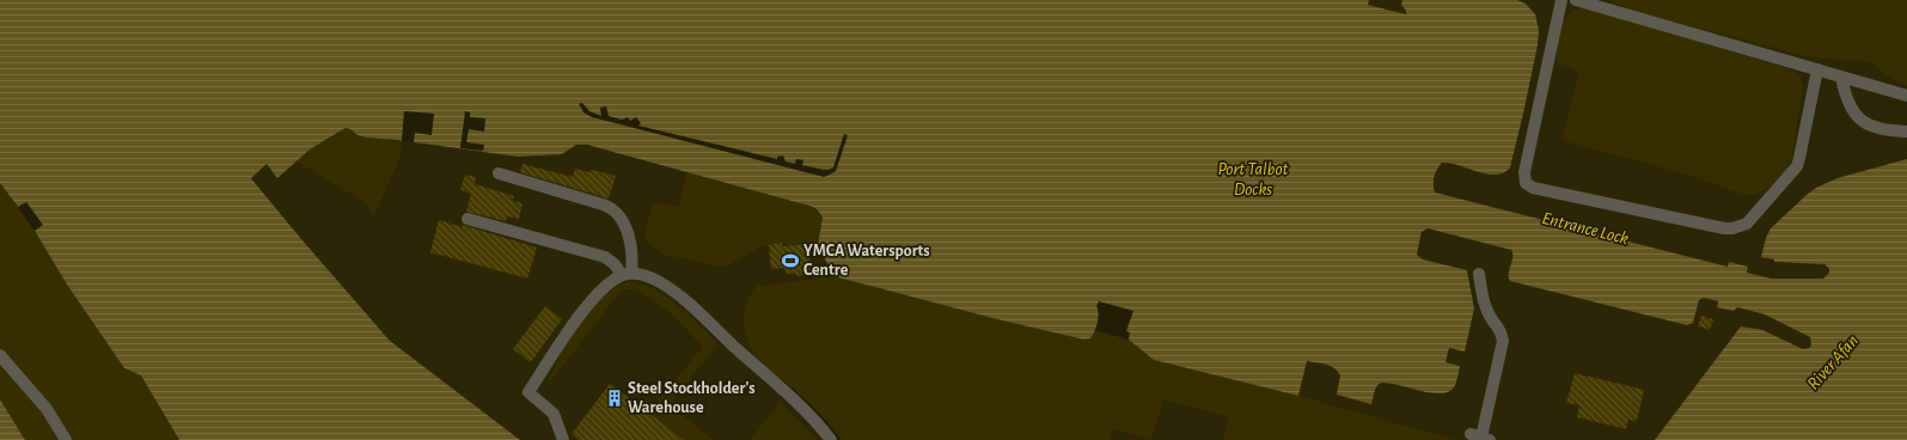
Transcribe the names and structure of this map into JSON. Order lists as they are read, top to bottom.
{
  "water": ["Port Talbot Docks", "Entrance Lock", "River Afan"],
  "places": {
    "sports": ["YMCA Watersports Centre"],
    "building": ["Steel Stockholder's Warehouse"]
  }
}
